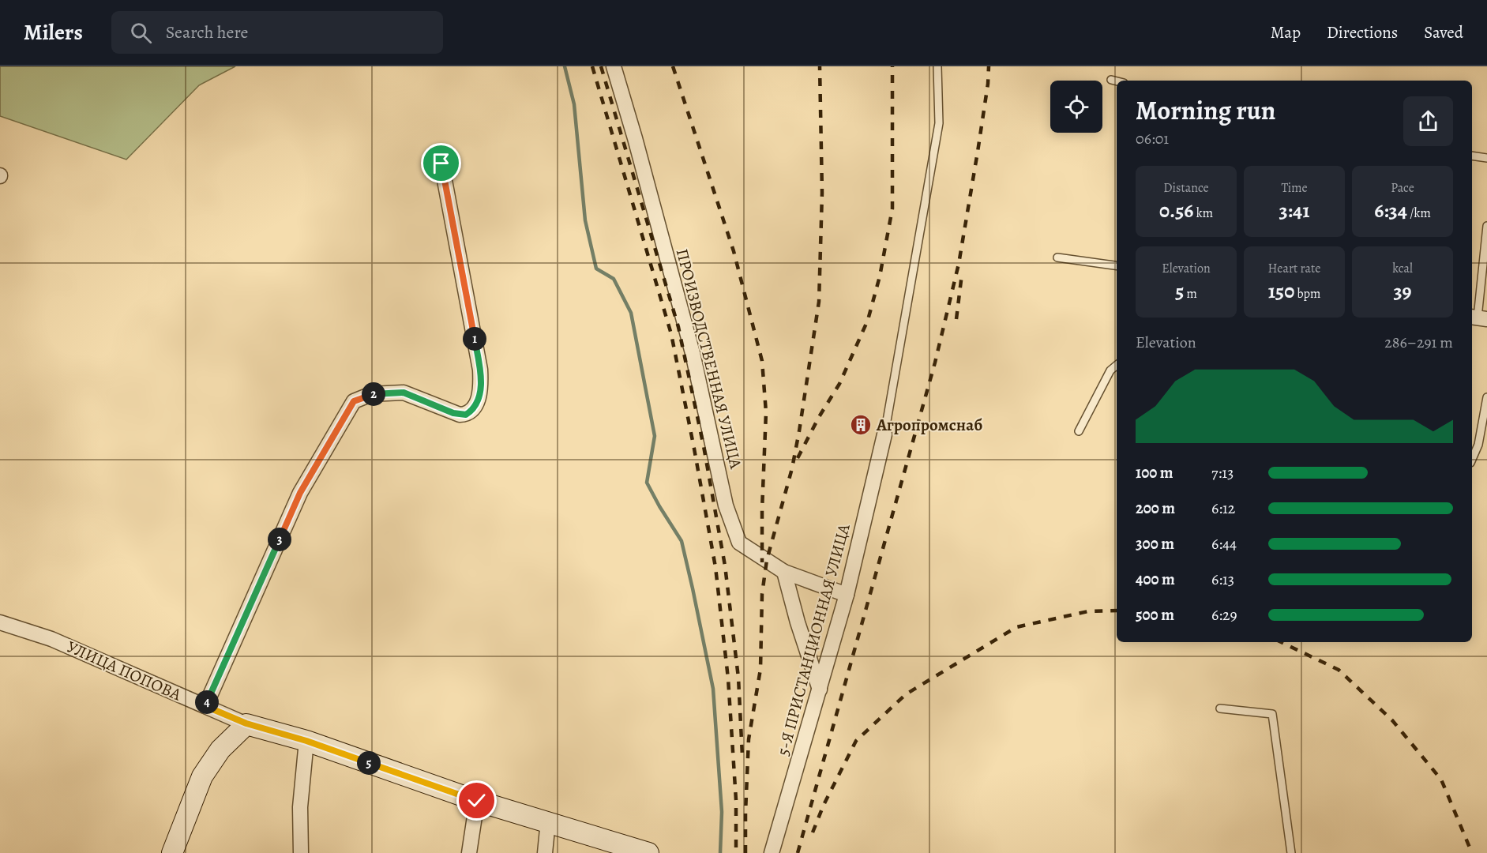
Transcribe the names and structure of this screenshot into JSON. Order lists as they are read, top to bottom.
{
  "streets": {
    "street": ["ПРОИЗВОДСТВЕННАЯ УЛИЦА", "5-Я ПРИСТАНЦИОННАЯ УЛИЦА", "УЛИЦА ПОПОВА"]
  },
  "crossings": [
    ["ПРОИЗВОДСТВЕННАЯ УЛИЦА", "5-Я ПРИСТАНЦИОННАЯ УЛИЦА"]
  ],
  "places": {
    "building": ["Агропромснаб"]
  },
  "page": {
    "header": "Milers",
    "search": "Search here",
    "nav": ["Map", "Directions", "Saved"],
    "heading": ["Morning run", "06:01"],
    "stats": [
      ["Distance", "0.56 km"],
      ["Time", "3:41"],
      ["Pace", "6:34 /km"],
      ["Elevation", "5 m"],
      ["Heart rate", "150 bpm"],
      ["kcal", "39"]
    ],
    "chart": ["Elevation", "286–291 m"],
    "pins": [
      "1",
      "2",
      "3",
      "4",
      "5"
    ],
    "list": [
      {
        "name": "100 m",
        "note": "7:13"
      },
      {
        "name": "200 m",
        "note": "6:12"
      },
      {
        "name": "300 m",
        "note": "6:44"
      },
      {
        "name": "400 m",
        "note": "6:13"
      },
      {
        "name": "500 m",
        "note": "6:29"
      }
    ]
  }
}
